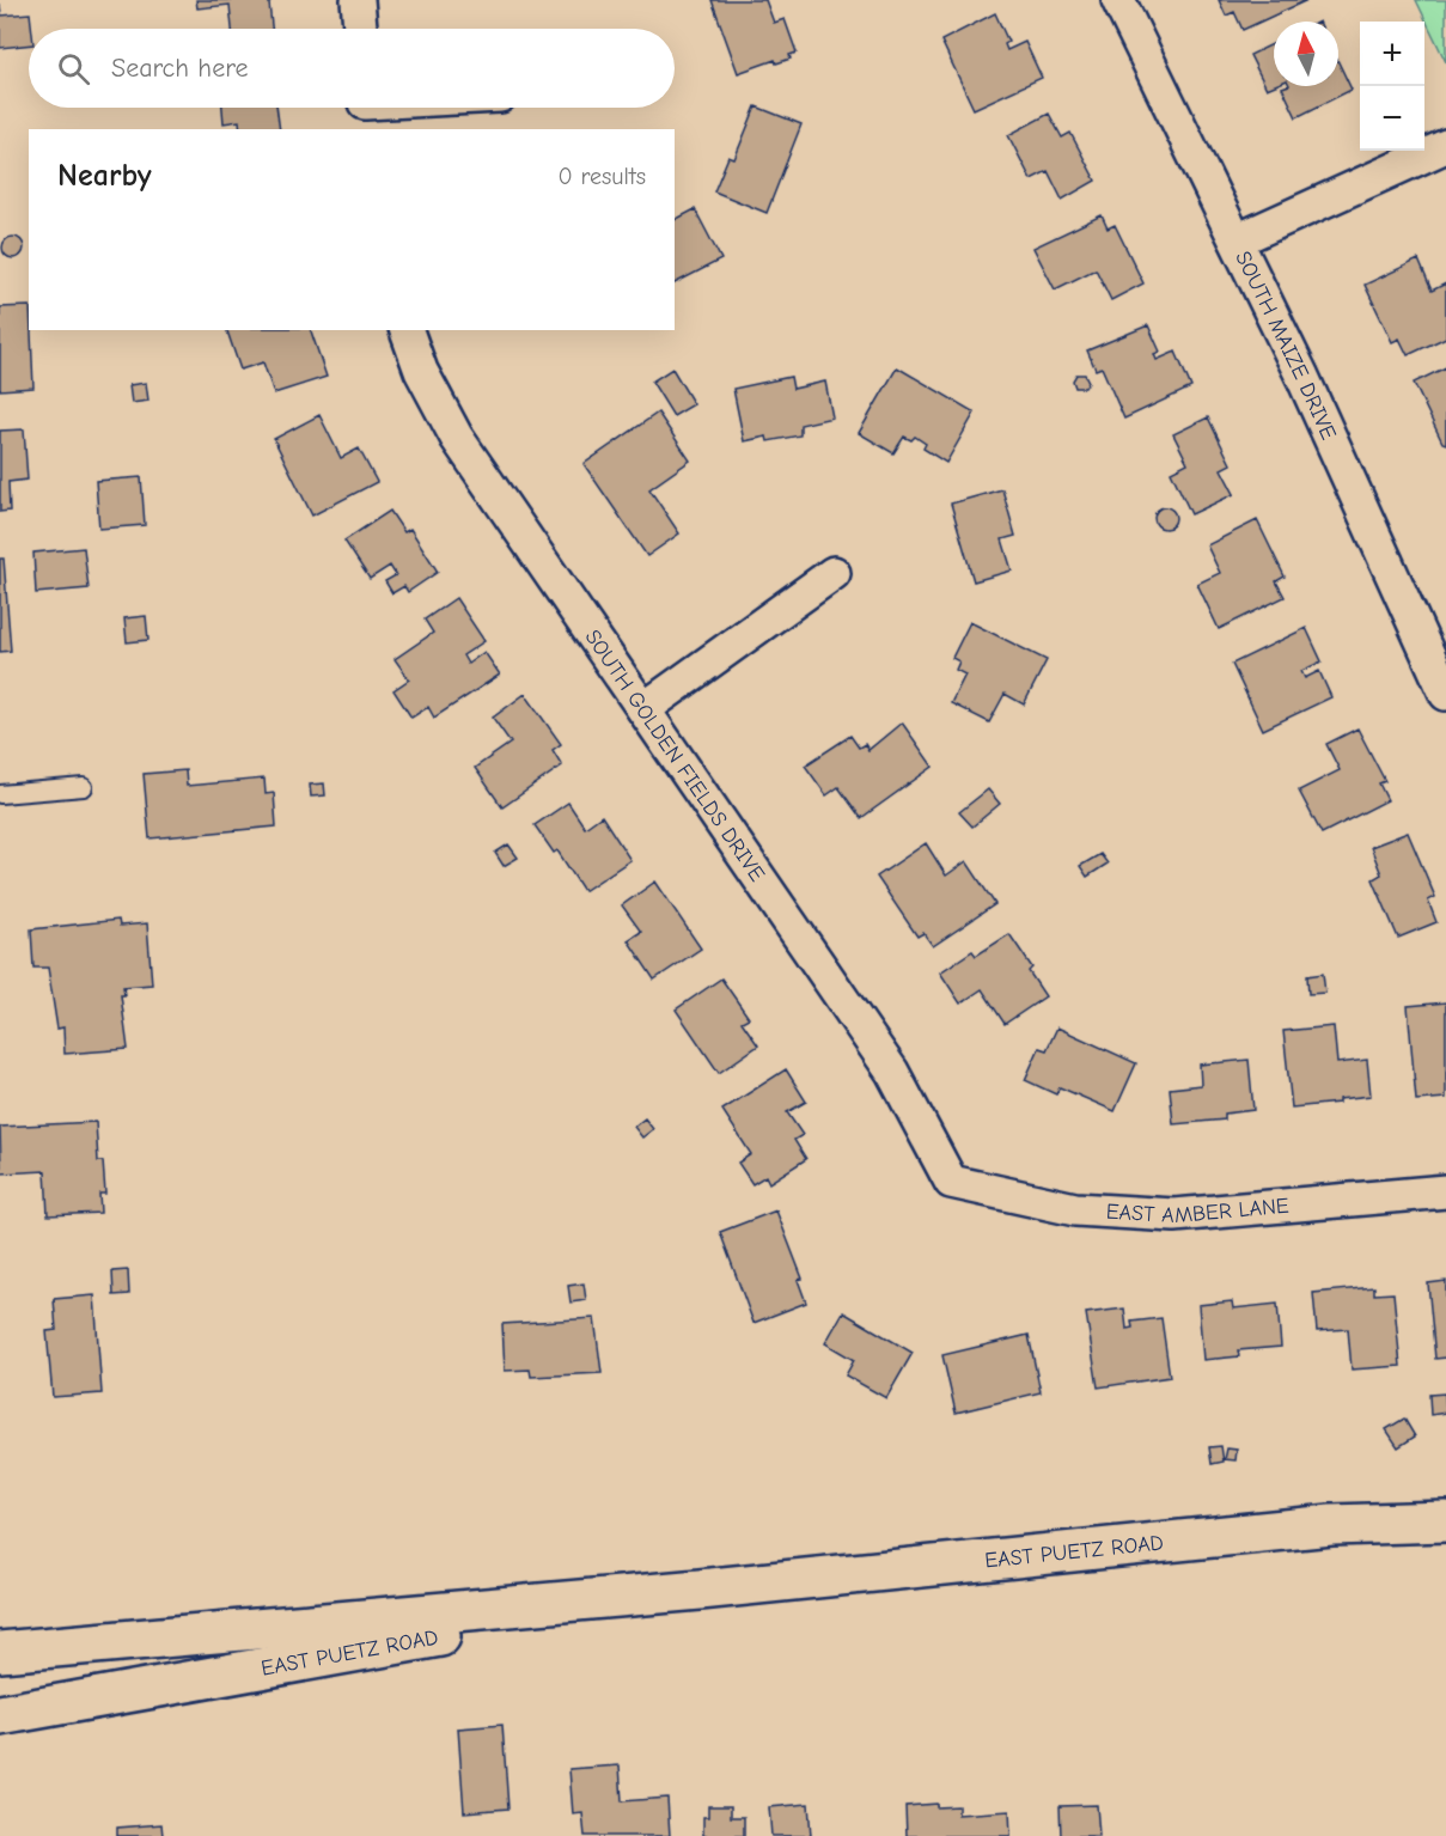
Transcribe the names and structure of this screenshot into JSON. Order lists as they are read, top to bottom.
{
  "streets": {
    "street": [
      "SOUTH MAIZE DRIVE",
      "SOUTH GOLDEN FIELDS DRIVE",
      "EAST AMBER LANE",
      "EAST PUETZ ROAD"
    ]
  },
  "crossings": [
    ["SOUTH GOLDEN FIELDS DRIVE", "EAST AMBER LANE"]
  ],
  "north": "top",
  "page": {
    "map_buttons": ["+", "−"],
    "search": "Search here",
    "heading": ["Nearby", "0 results"]
  }
}
